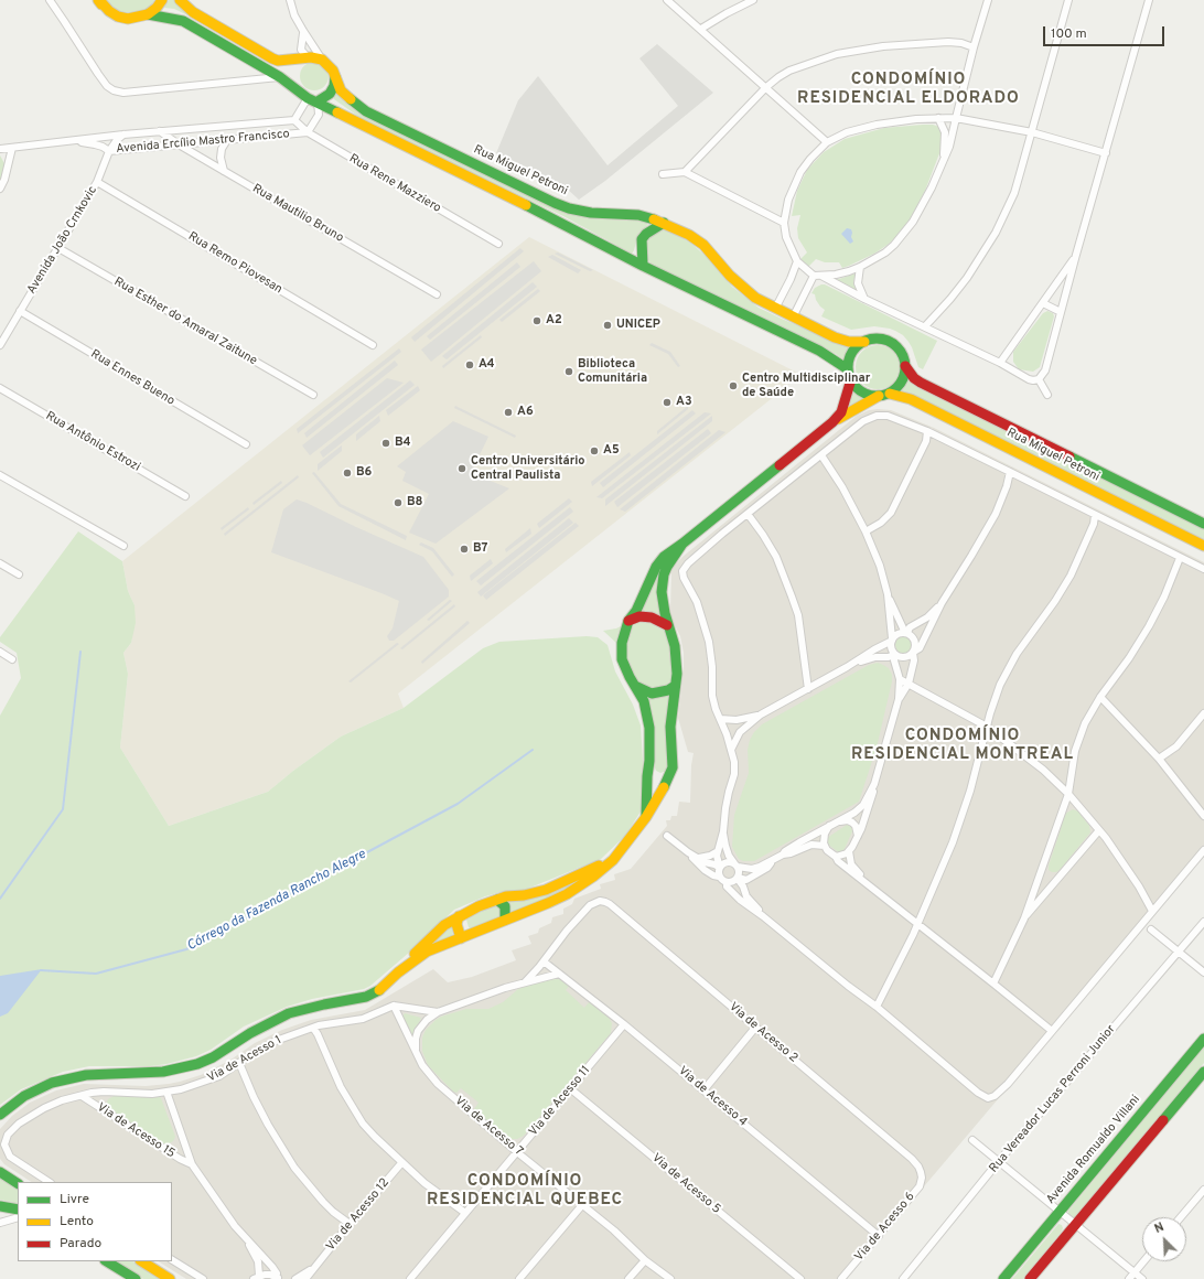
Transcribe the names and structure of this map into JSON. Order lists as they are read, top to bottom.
{
  "streets": {
    "street": [
      "Avenida Ercílio Mastro Francisco",
      "Rua Miguel Petroni",
      "Rua Rene Mazziero",
      "Rua Mautilio Bruno",
      "Avenida João Crnkovic",
      "Rua Remo Piovesan",
      "Rua Esther do Amaral Zaitune",
      "Rua Ennes Bueno",
      "Rua Antônio Estrozi",
      "Via de Acesso 2",
      "Via de Acesso 1",
      "Via de Acesso 4",
      "Rua Vereador Lucas Perroni Junior",
      "Via de Acesso 11",
      "Via de Acesso 7",
      "Via de Acesso 15",
      "Avenida Romualdo Villani",
      "Via de Acesso 5",
      "Via de Acesso 12",
      "Via de Acesso 6"
    ]
  },
  "crossings": [
    ["Avenida Ercílio Mastro Francisco", "Rua Miguel Petroni"],
    ["Avenida Ercílio Mastro Francisco", "Rua Rene Mazziero"],
    ["Avenida Ercílio Mastro Francisco", "Rua Mautilio Bruno"],
    ["Avenida Ercílio Mastro Francisco", "Avenida João Crnkovic"],
    ["Avenida João Crnkovic", "Rua Remo Piovesan"],
    ["Avenida João Crnkovic", "Rua Esther do Amaral Zaitune"],
    ["Avenida João Crnkovic", "Rua Ennes Bueno"],
    ["Via de Acesso 2", "Via de Acesso 4"],
    ["Via de Acesso 2", "Via de Acesso 6"],
    ["Via de Acesso 1", "Via de Acesso 7"],
    ["Via de Acesso 1", "Via de Acesso 15"],
    ["Via de Acesso 4", "Via de Acesso 11"],
    ["Via de Acesso 4", "Via de Acesso 6"],
    ["Via de Acesso 11", "Via de Acesso 7"],
    ["Via de Acesso 11", "Via de Acesso 5"]
  ],
  "districts": ["CONDOMÍNIO RESIDENCIAL ELDORADO", "CONDOMÍNIO RESIDENCIAL MONTREAL", "CONDOMÍNIO RESIDENCIAL QUEBEC"],
  "water": ["Córrego da Fazenda Rancho Alegre"],
  "places": [
    "A2",
    "UNICEP",
    "A4",
    "Biblioteca Comunitária",
    "Centro Multidisciplinar de Saúde",
    "A3",
    "A6",
    "B4",
    "A5",
    "Centro Universitário Central Paulista",
    "B6",
    "B8",
    "B7"
  ],
  "legend": ["Livre", "Lento", "Parado"],
  "scale_bar": "100 m",
  "north": "top left"
}
